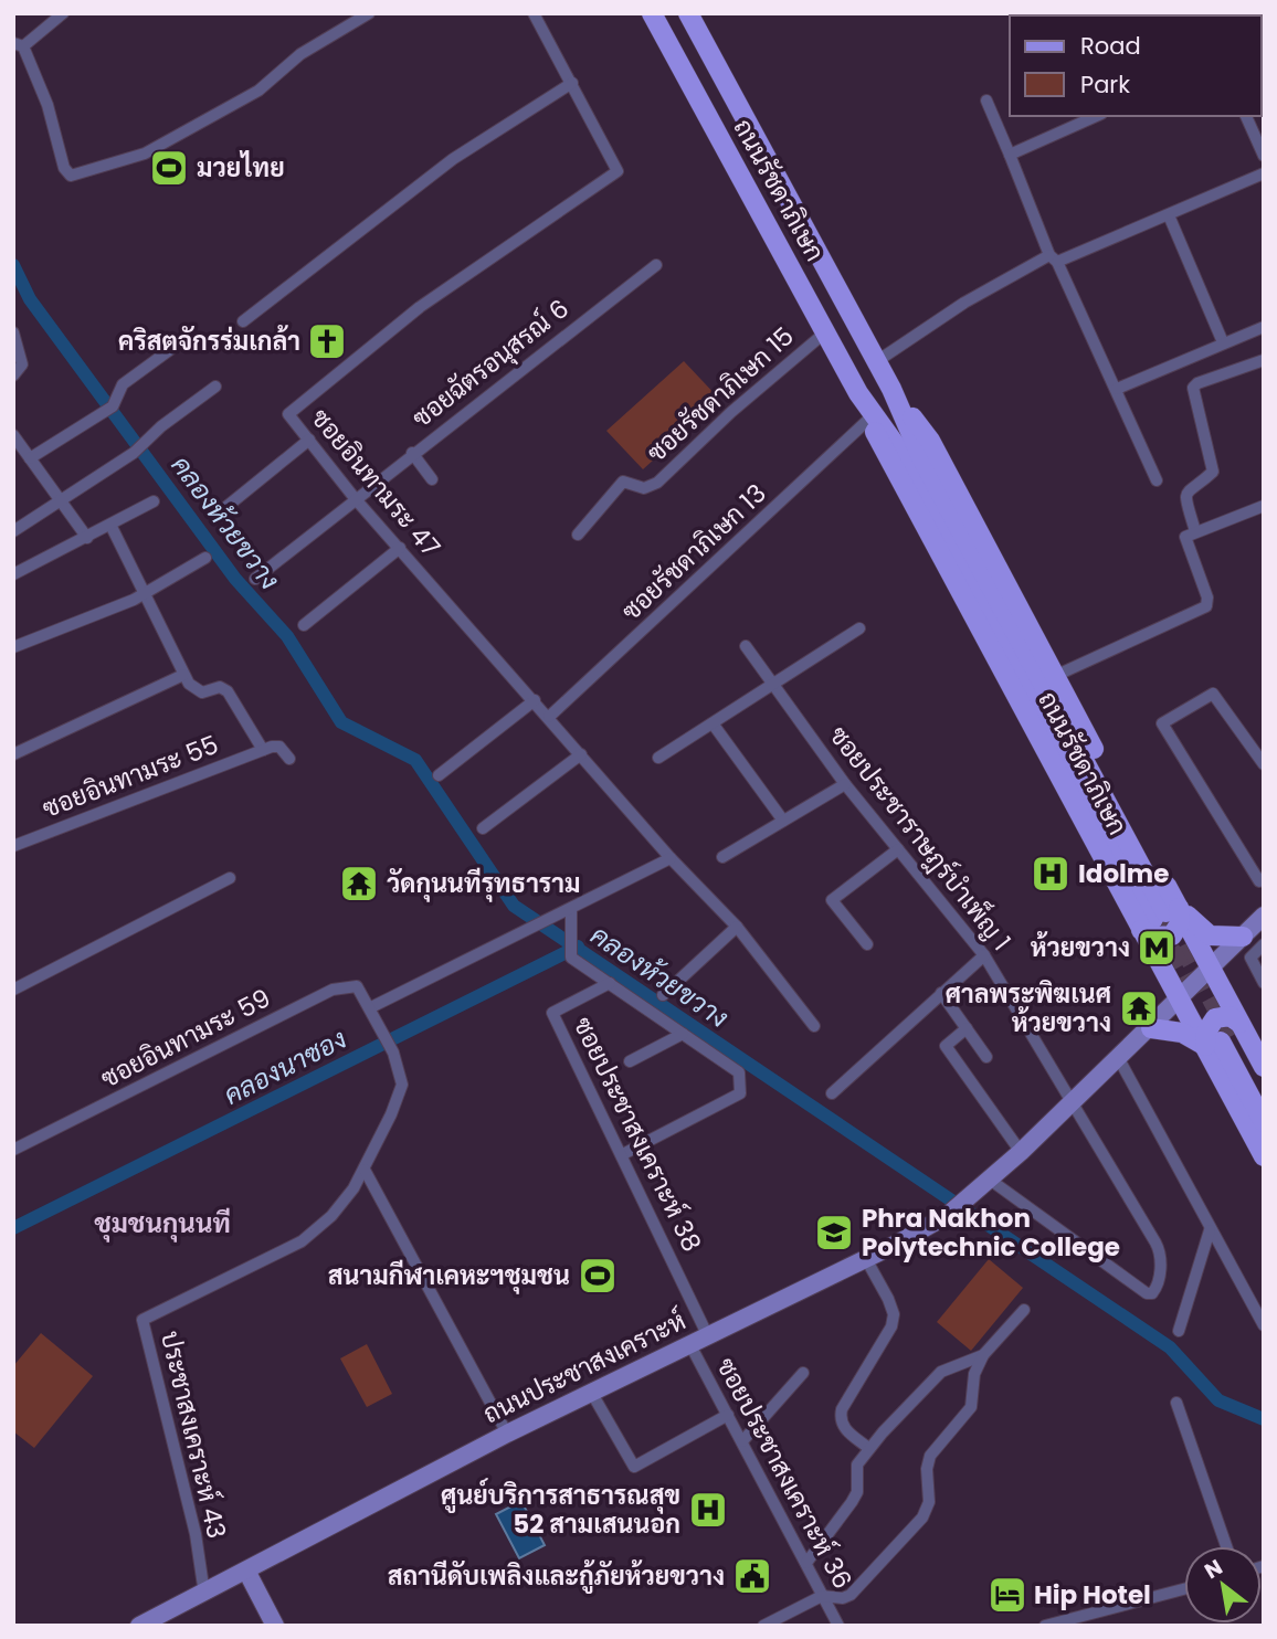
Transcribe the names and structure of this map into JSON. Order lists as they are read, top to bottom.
{
  "streets": {
    "main road": ["ถนนรัชดาภิเษก", "ถนนประชาสงเคราะห์"],
    "street": [
      "ซอยฉัตรอนุสรณ์ 6",
      "ซอยรัชดาภิเษก 15",
      "ซอยอินทามระ 47",
      "ซอยรัชดาภิเษก 13",
      "ซอยอินทามระ 55",
      "ซอยประชาราษฎร์บำเพ็ญ 1",
      "ซอยอินทามระ 59",
      "ซอยประชาสงเคราะห์ 38",
      "ประชาสงเคราะห์ 43",
      "ซอยประชาสงเคราะห์ 36"
    ]
  },
  "crossings": [
    ["ถนนรัชดาภิเษก", "ซอยรัชดาภิเษก 15"],
    ["ถนนรัชดาภิเษก", "ซอยรัชดาภิเษก 13"],
    ["ถนนรัชดาภิเษก", "ถนนประชาสงเคราะห์"],
    ["ซอยฉัตรอนุสรณ์ 6", "ซอยอินทามระ 47"],
    ["ซอยอินทามระ 47", "ซอยรัชดาภิเษก 13"],
    ["ซอยประชาราษฎร์บำเพ็ญ 1", "ถนนประชาสงเคราะห์"],
    ["ซอยอินทามระ 59", "ประชาสงเคราะห์ 43"],
    ["ซอยประชาสงเคราะห์ 38", "ถนนประชาสงเคราะห์"],
    ["ถนนประชาสงเคราะห์", "ประชาสงเคราะห์ 43"],
    ["ถนนประชาสงเคราะห์", "ซอยประชาสงเคราะห์ 36"]
  ],
  "districts": ["ชุมชนกุนนที"],
  "water": ["คลองห้วยขวาง", "คลองนาซอง"],
  "places": {
    "sports": ["มวยไทย", "สนามกีฬาเคหะฯชุมชน"],
    "church": ["คริสตจักรร่มเกล้า"],
    "hospital": ["Idolme", "ศูนย์บริการสาธารณสุข 52 สามเสนนอก"],
    "temple": ["วัดกุนนทีรุทธาราม", "ศาลพระพิฆเนศ ห้วยขวาง"],
    "metro station": ["ห้วยขวาง"],
    "school or university": ["Phra Nakhon Polytechnic College"],
    "public building": ["สถานีดับเพลิงและกู้ภัยห้วยขวาง"],
    "hotel": ["Hip Hotel"]
  },
  "legend": ["Road", "Park"],
  "north": "top left"
}
